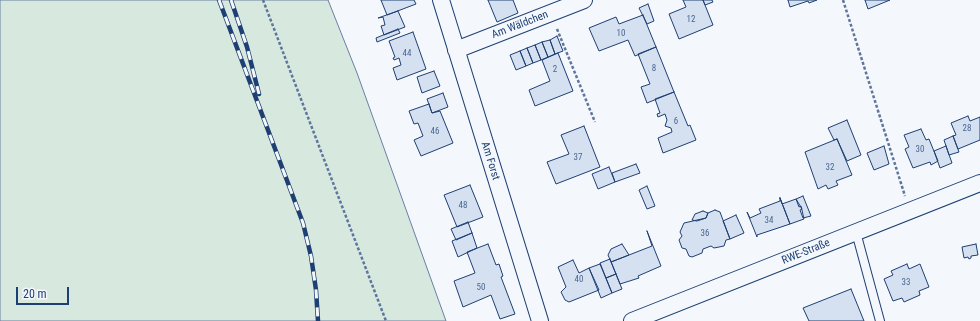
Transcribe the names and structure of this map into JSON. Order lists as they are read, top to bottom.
{
  "streets": {
    "street": ["Am Wäldchen", "Am Forst", "RWE-Straße"]
  },
  "crossings": [
    ["Am Wäldchen", "Am Forst"]
  ],
  "house_numbers": [
    "12",
    "10",
    "44",
    "8",
    "2",
    "6",
    "28",
    "46",
    "30",
    "37",
    "32",
    "48",
    "34",
    "36",
    "40",
    "33",
    "50"
  ],
  "scale_bar": "20 m"
}
